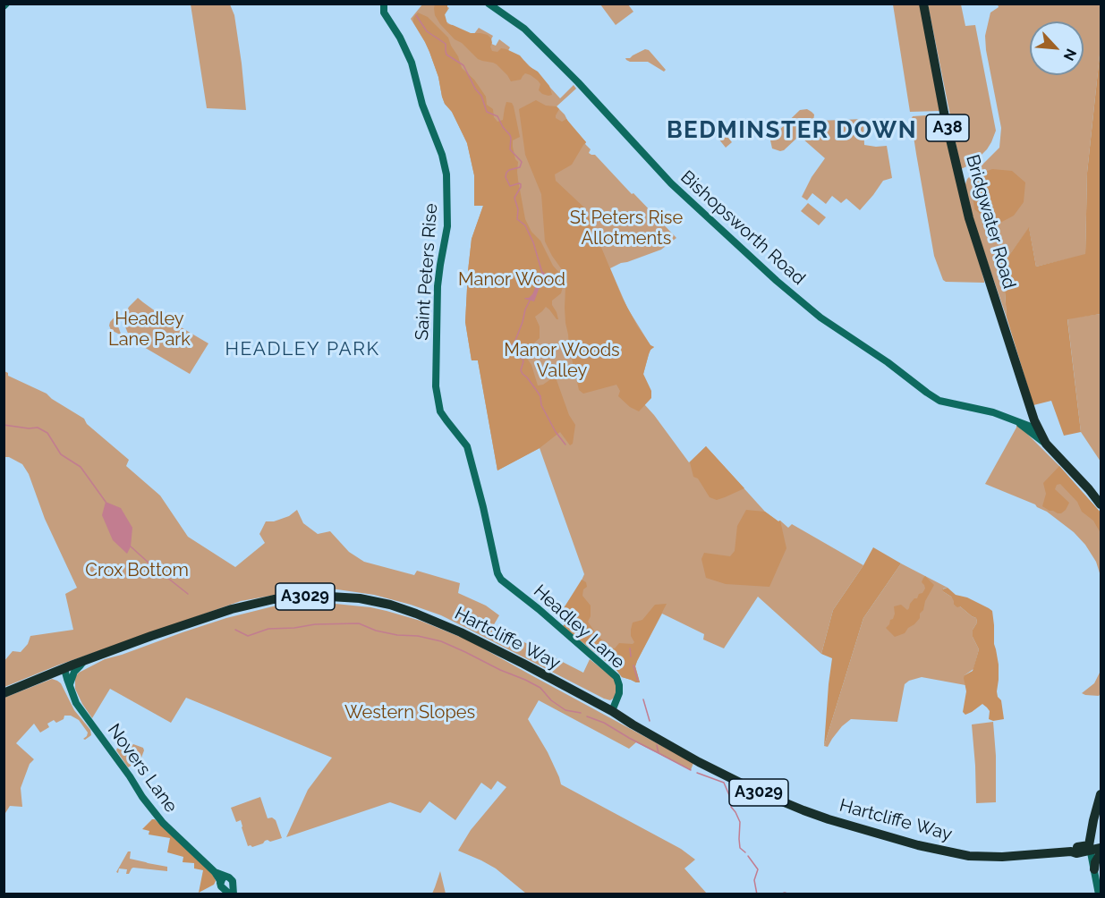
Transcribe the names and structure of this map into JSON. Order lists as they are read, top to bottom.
{
  "streets": {
    "highway": [
      "A38",
      "Bridgwater Road",
      "A3029",
      "Hartcliffe Way"
    ],
    "street": [
      "Bishopsworth Road",
      "Saint Peters Rise",
      "Headley Lane",
      "Novers Lane"
    ]
  },
  "crossings": [
    ["A38", "Bridgwater Road"],
    ["A38", "Bishopsworth Road"],
    ["Bridgwater Road", "Bishopsworth Road"],
    ["Saint Peters Rise", "Headley Lane"],
    ["Headley Lane", "Hartcliffe Way"],
    ["Hartcliffe Way", "Novers Lane"]
  ],
  "districts": ["BEDMINSTER DOWN", "HEADLEY PARK"],
  "parks": [
    "St Peters Rise Allotments",
    "Manor Wood",
    "Headley Lane Park",
    "Manor Woods Valley",
    "Crox Bottom",
    "Western Slopes"
  ],
  "north": "bottom right"
}
